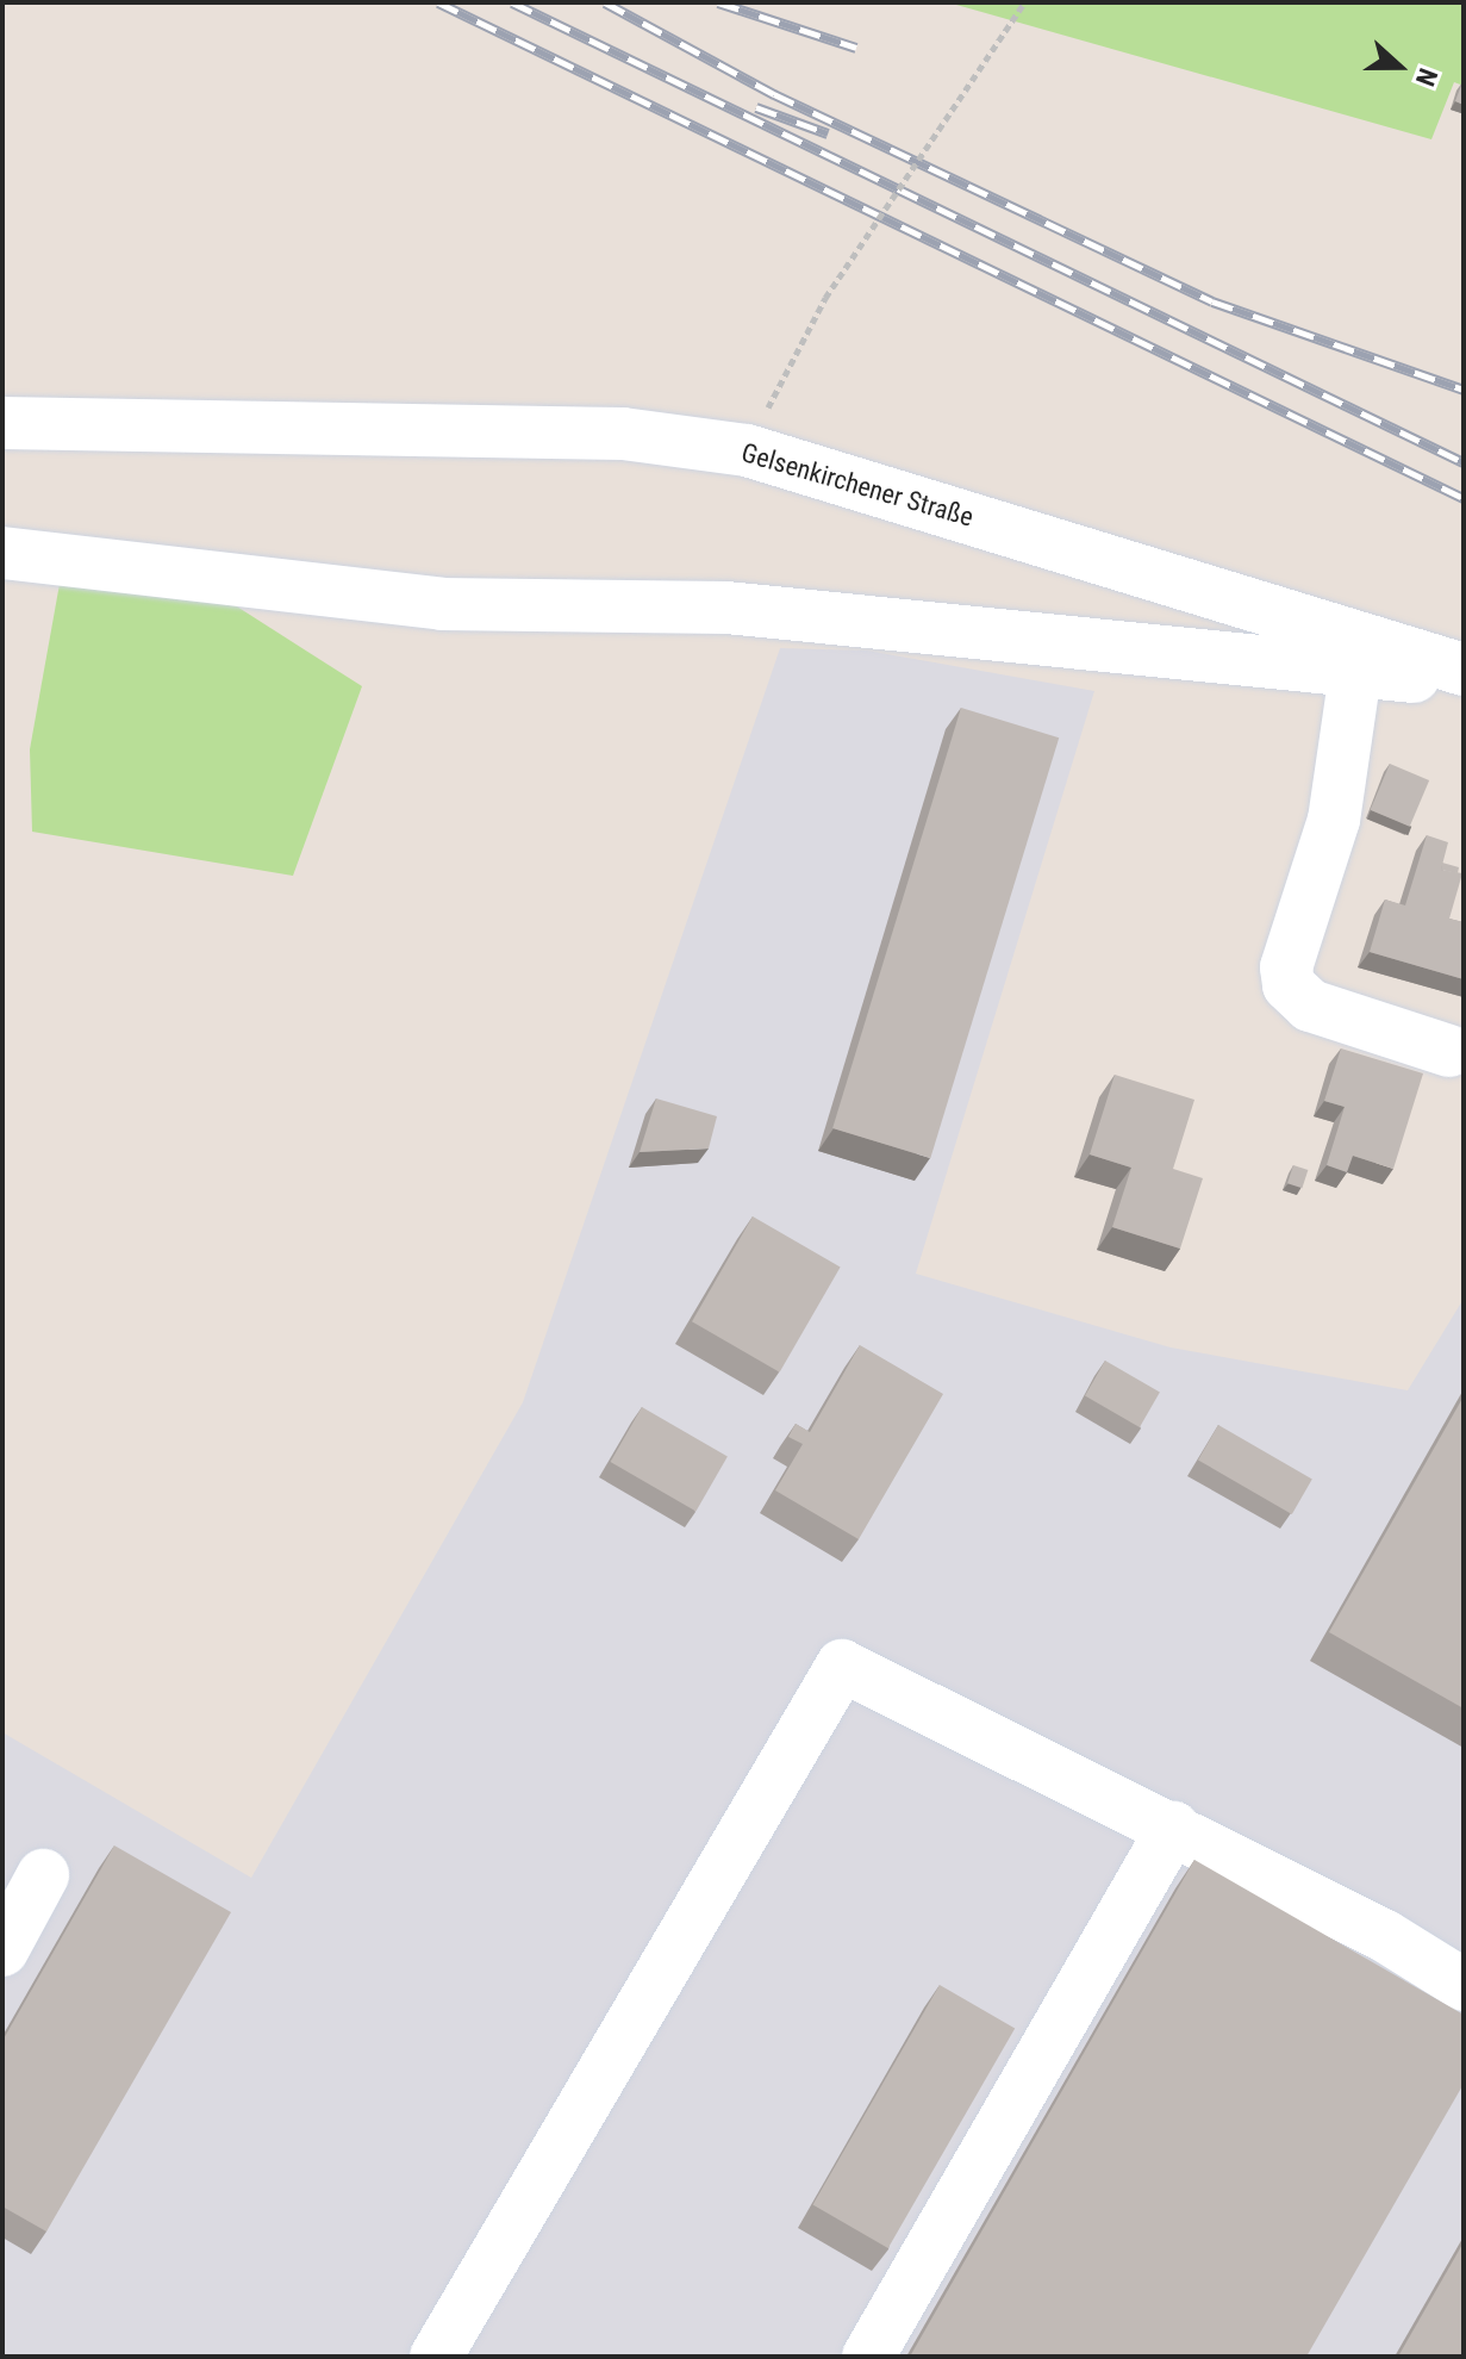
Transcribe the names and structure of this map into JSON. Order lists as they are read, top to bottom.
{
  "streets": {
    "street": ["Gelsenkirchener Straße"]
  },
  "north": "right"
}
